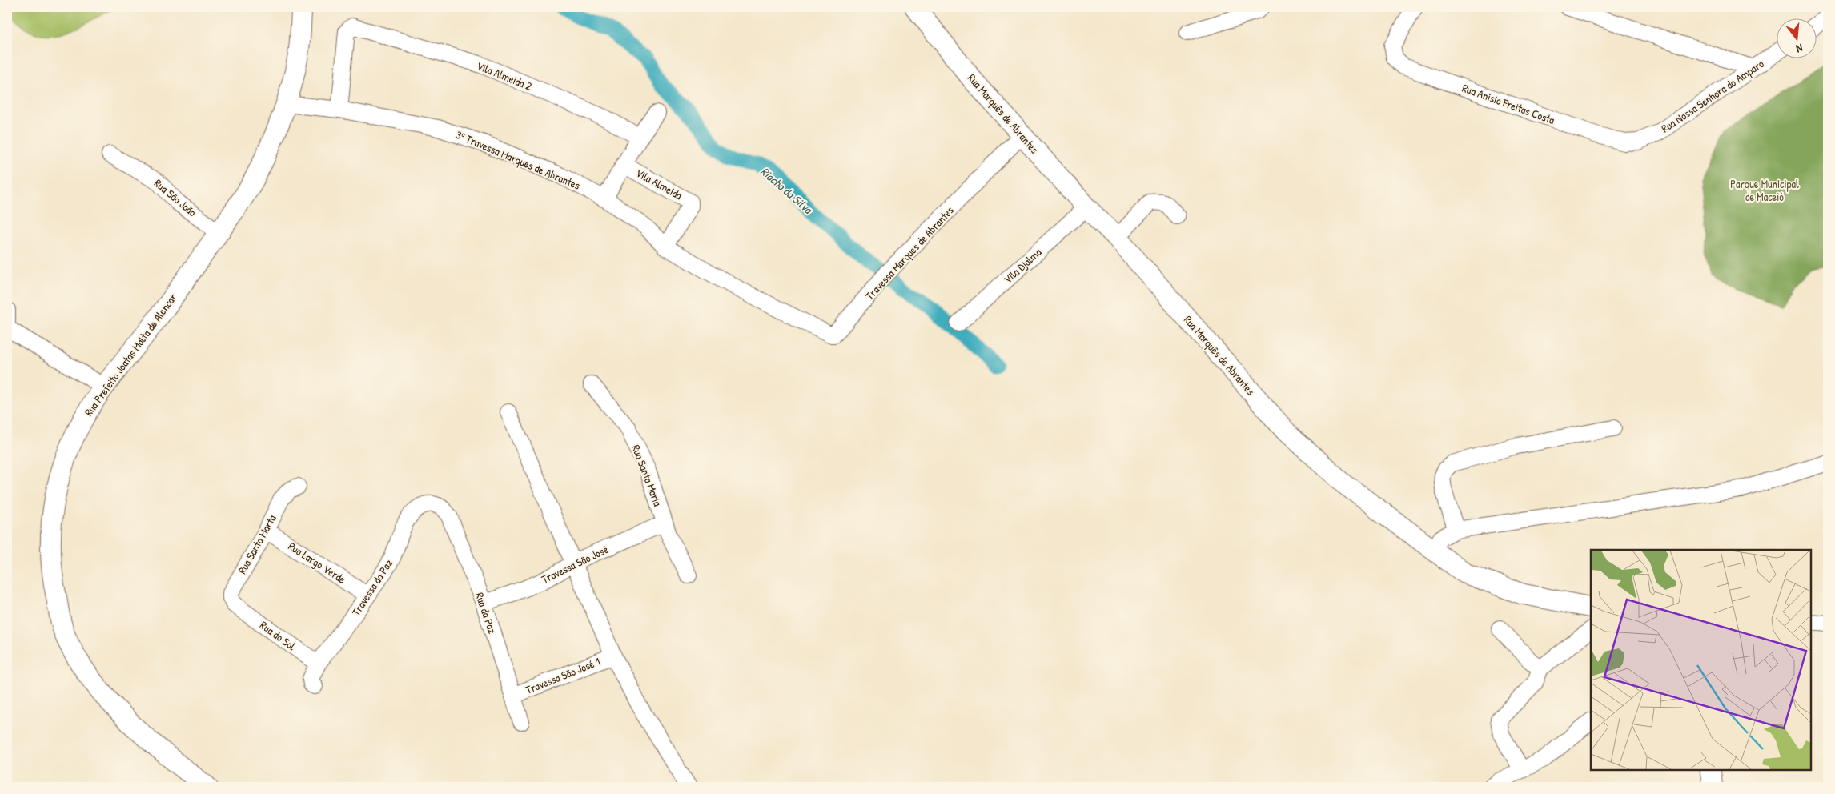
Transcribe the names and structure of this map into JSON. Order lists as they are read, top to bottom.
{
  "streets": {
    "street": [
      "Vila Almeida 2",
      "Rua Nossa Senhora do Amparo",
      "Rua Anísio Freitas Costa",
      "Rua Marquês de Abrantes",
      "3ª Travessa Marques de Abrantes",
      "Vila Almeida",
      "Rua São João",
      "Travessa Marques de Abrantes",
      "Vila Djalma",
      "Rua Prefeito Joatas Malta de Alencar",
      "Rua Santa Maria",
      "Rua Santa Marta",
      "Rua Largo Verde",
      "Travessa São José",
      "Travessa da Paz",
      "Rua da Paz",
      "Rua do Sol",
      "Travessa São José 1"
    ]
  },
  "crossings": [
    ["Vila Almeida 2", "3ª Travessa Marques de Abrantes"],
    ["Rua Nossa Senhora do Amparo", "Rua Anísio Freitas Costa"],
    ["Rua Marquês de Abrantes", "Travessa Marques de Abrantes"],
    ["Rua Marquês de Abrantes", "Vila Djalma"],
    ["3ª Travessa Marques de Abrantes", "Travessa Marques de Abrantes"],
    ["3ª Travessa Marques de Abrantes", "Rua Prefeito Joatas Malta de Alencar"],
    ["Vila Almeida", "Travessa Marques de Abrantes"],
    ["Rua São João", "Rua Prefeito Joatas Malta de Alencar"],
    ["Rua Santa Maria", "Travessa São José"],
    ["Rua Santa Marta", "Rua Largo Verde"],
    ["Rua Santa Marta", "Rua do Sol"],
    ["Rua Largo Verde", "Travessa da Paz"],
    ["Travessa São José", "Rua da Paz"],
    ["Travessa da Paz", "Rua da Paz"],
    ["Travessa da Paz", "Rua do Sol"],
    ["Rua da Paz", "Travessa São José 1"]
  ],
  "water": ["Riacho da Silva"],
  "parks": ["Parque Municipal de Maceió"],
  "north": "bottom"
}
